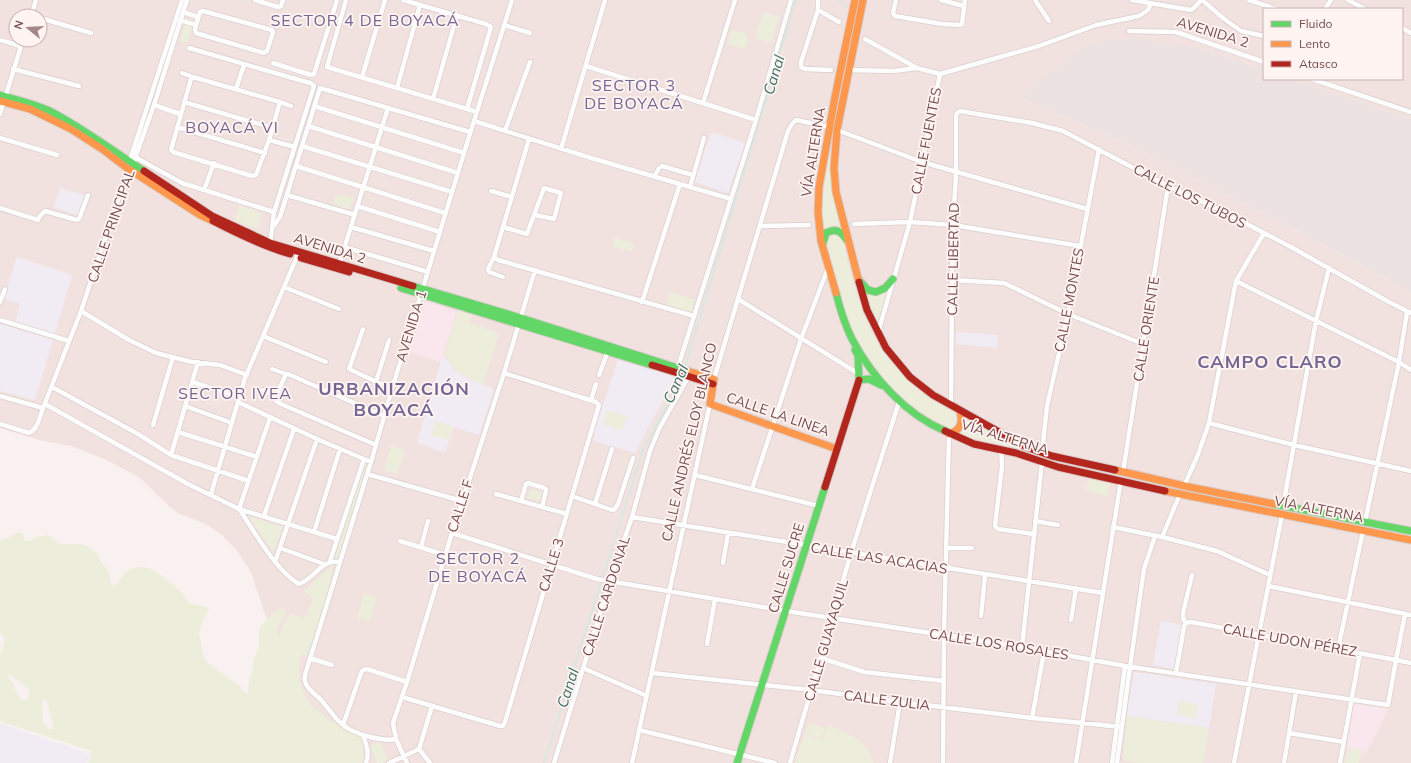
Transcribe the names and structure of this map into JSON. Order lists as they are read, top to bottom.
{
  "streets": {
    "main road": [
      "AVENIDA 2",
      "VÍA ALTERNA",
      "CALLE LA LINEA",
      "CALLE ANDRÉS ELOY BLANCO",
      "CALLE SUCRE"
    ],
    "street": [
      "CALLE FUENTES",
      "CALLE LOS TUBOS",
      "CALLE PRINCIPAL",
      "CALLE LIBERTAD",
      "CALLE MONTES",
      "AVENIDA 1",
      "CALLE ORIENTE",
      "CALLE F",
      "CALLE LAS ACACIAS",
      "CALLE 3",
      "CALLE CARDONAL",
      "CALLE GUAYAQUIL",
      "CALLE UDON PÉREZ",
      "CALLE LOS ROSALES",
      "CALLE ZULIA"
    ]
  },
  "crossings": [
    ["AVENIDA 2", "CALLE PRINCIPAL"],
    ["AVENIDA 2", "AVENIDA 1"],
    ["AVENIDA 2", "CALLE F"],
    ["CALLE FUENTES", "VÍA ALTERNA"],
    ["VÍA ALTERNA", "CALLE LIBERTAD"],
    ["VÍA ALTERNA", "CALLE MONTES"],
    ["VÍA ALTERNA", "CALLE ORIENTE"],
    ["VÍA ALTERNA", "CALLE ANDRÉS ELOY BLANCO"],
    ["VÍA ALTERNA", "CALLE GUAYAQUIL"],
    ["CALLE LOS TUBOS", "CALLE LIBERTAD"],
    ["CALLE LOS TUBOS", "CALLE MONTES"],
    ["CALLE LOS TUBOS", "CALLE ORIENTE"],
    ["CALLE LA LINEA", "CALLE ANDRÉS ELOY BLANCO"],
    ["CALLE LA LINEA", "CALLE SUCRE"],
    ["CALLE ANDRÉS ELOY BLANCO", "CALLE LAS ACACIAS"],
    ["CALLE ANDRÉS ELOY BLANCO", "CALLE LOS ROSALES"],
    ["CALLE ANDRÉS ELOY BLANCO", "CALLE ZULIA"],
    ["CALLE F", "CALLE LOS ROSALES"],
    ["CALLE LAS ACACIAS", "CALLE SUCRE"],
    ["CALLE LAS ACACIAS", "CALLE CARDONAL"],
    ["CALLE LAS ACACIAS", "CALLE GUAYAQUIL"],
    ["CALLE 3", "CALLE LOS ROSALES"],
    ["CALLE SUCRE", "CALLE LOS ROSALES"],
    ["CALLE SUCRE", "CALLE ZULIA"],
    ["CALLE CARDONAL", "CALLE LOS ROSALES"],
    ["CALLE GUAYAQUIL", "CALLE LOS ROSALES"],
    ["CALLE GUAYAQUIL", "CALLE ZULIA"],
    ["CALLE UDON PÉREZ", "CALLE LOS ROSALES"]
  ],
  "districts": [
    "SECTOR 4 DE BOYACÁ",
    "SECTOR 3 DE BOYACÁ",
    "BOYACÁ VI",
    "CAMPO CLARO",
    "URBANIZACIÓN BOYACÁ",
    "SECTOR IVEA",
    "SECTOR 2 DE BOYACÁ"
  ],
  "water": ["Canal"],
  "legend": ["Fluido", "Lento", "Atasco"],
  "north": "left"
}
